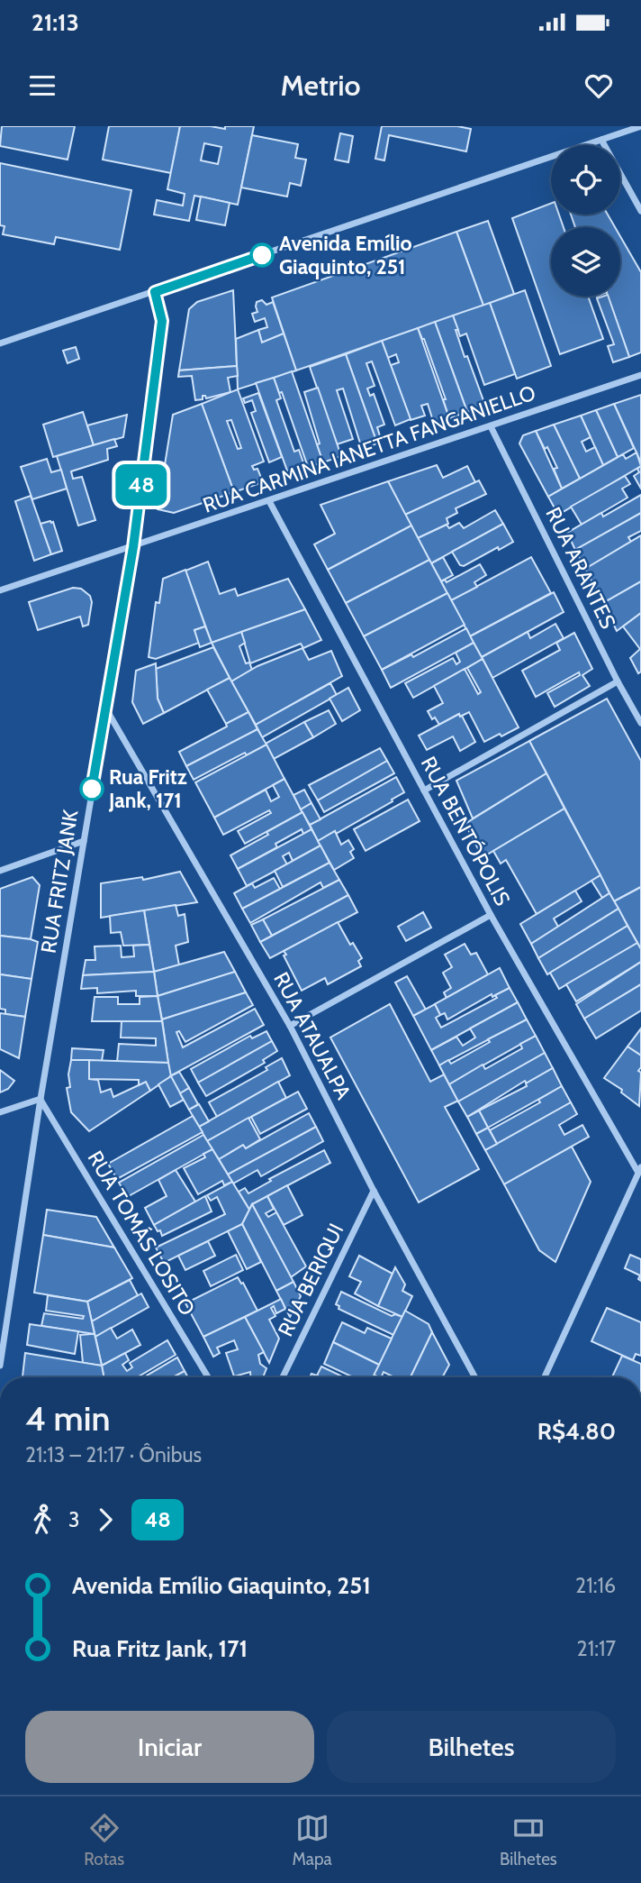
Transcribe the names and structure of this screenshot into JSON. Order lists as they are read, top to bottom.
{
  "streets": {
    "street": [
      "RUA CARMINA IANETTA FANGANIELLO",
      "RUA ARANTES",
      "RUA BENTÓPOLIS",
      "RUA FRITZ JANK",
      "RUA ATAUALPA",
      "RUA TOMÁS LOSITO",
      "RUA BERIQUI"
    ]
  },
  "crossings": [
    ["RUA CARMINA IANETTA FANGANIELLO", "RUA ARANTES"],
    ["RUA CARMINA IANETTA FANGANIELLO", "RUA BENTÓPOLIS"],
    ["RUA CARMINA IANETTA FANGANIELLO", "RUA FRITZ JANK"],
    ["RUA FRITZ JANK", "RUA ATAUALPA"],
    ["RUA FRITZ JANK", "RUA TOMÁS LOSITO"],
    ["RUA ATAUALPA", "RUA BERIQUI"]
  ],
  "places": ["Avenida Emílio Giaquinto, 251", "Rua Fritz Jank, 171"],
  "lines": ["bus line 48"],
  "page": {
    "status": "21:13",
    "header": "Metrio",
    "on_map": "48",
    "heading": ["4 min", "21:13 – 21:17 · Ônibus", "R$4.80"],
    "legs": ["3", "48"],
    "list": [
      {
        "name": "Avenida Emílio Giaquinto, 251",
        "value": "21:16"
      },
      {
        "name": "Rua Fritz Jank, 171",
        "value": "21:17"
      }
    ],
    "buttons": ["Iniciar", "Bilhetes"],
    "tabs": ["Rotas", "Mapa", "Bilhetes"]
  }
}
